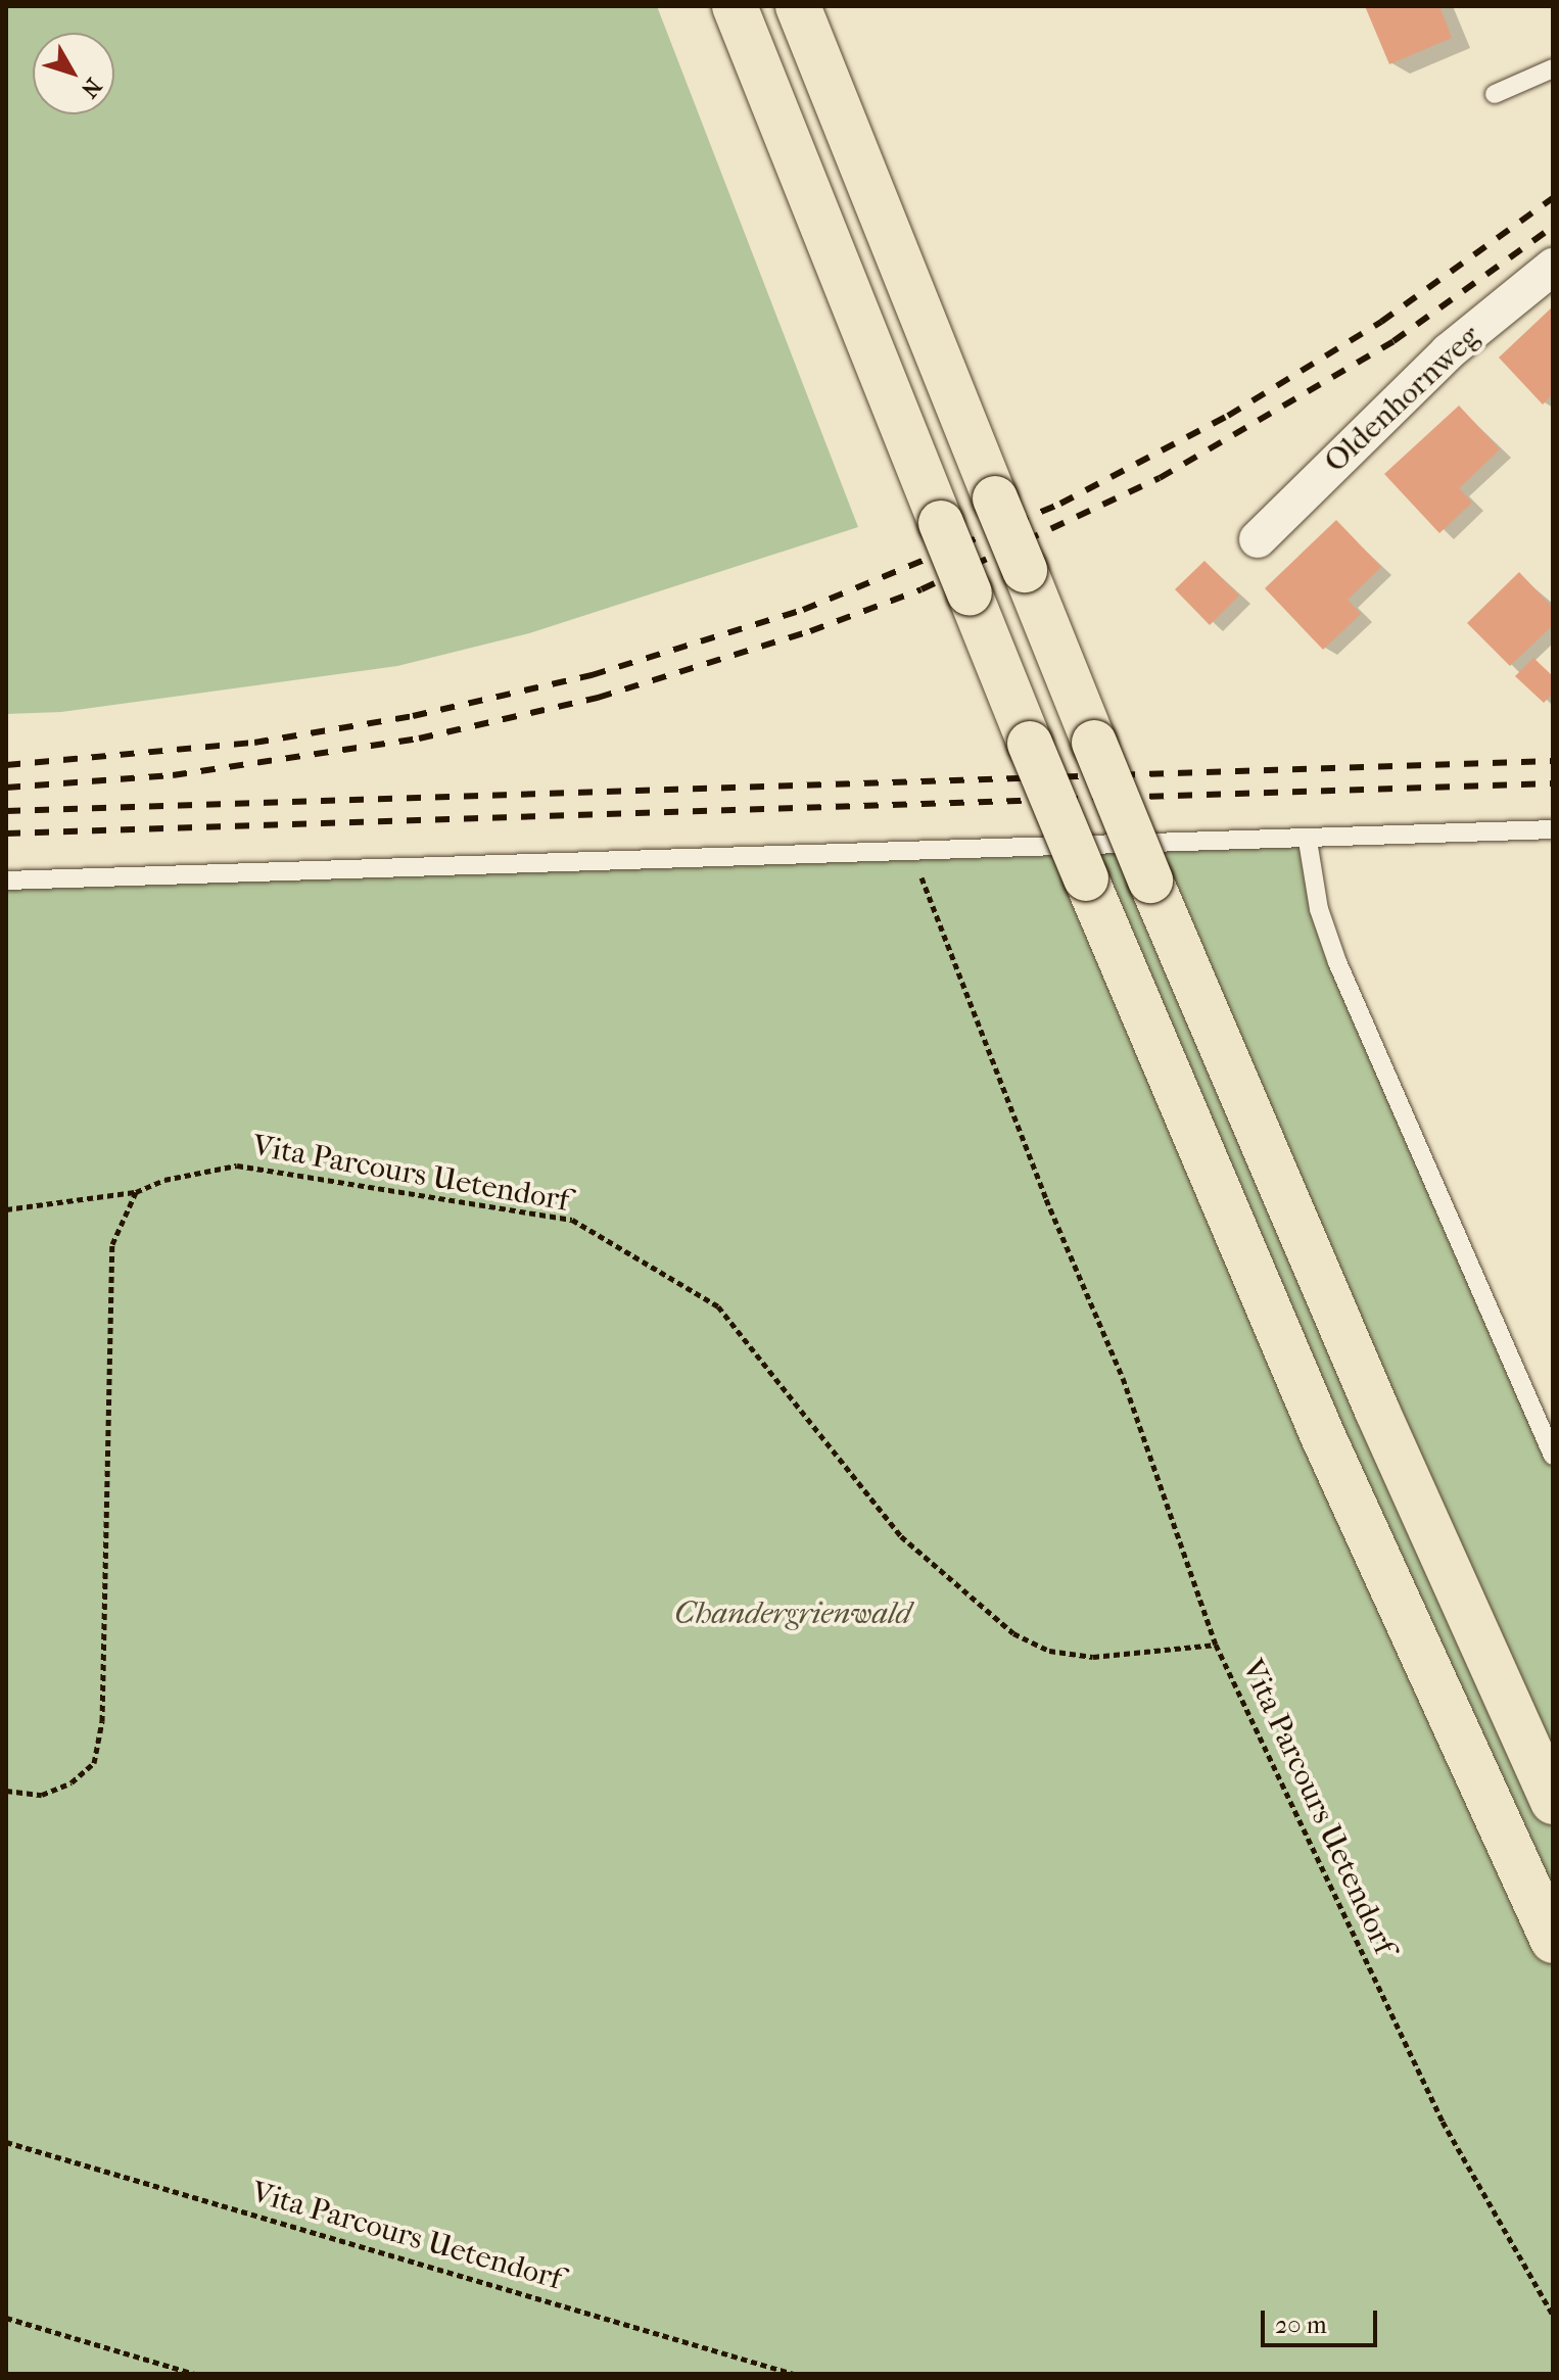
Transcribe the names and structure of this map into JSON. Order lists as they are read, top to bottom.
{
  "streets": {
    "street": ["Oldenhornweg"],
    "path": ["Vita Parcours Uetendorf"]
  },
  "parks": ["Chandergrienwald"],
  "scale_bar": "20 m",
  "north": "bottom right"
}
